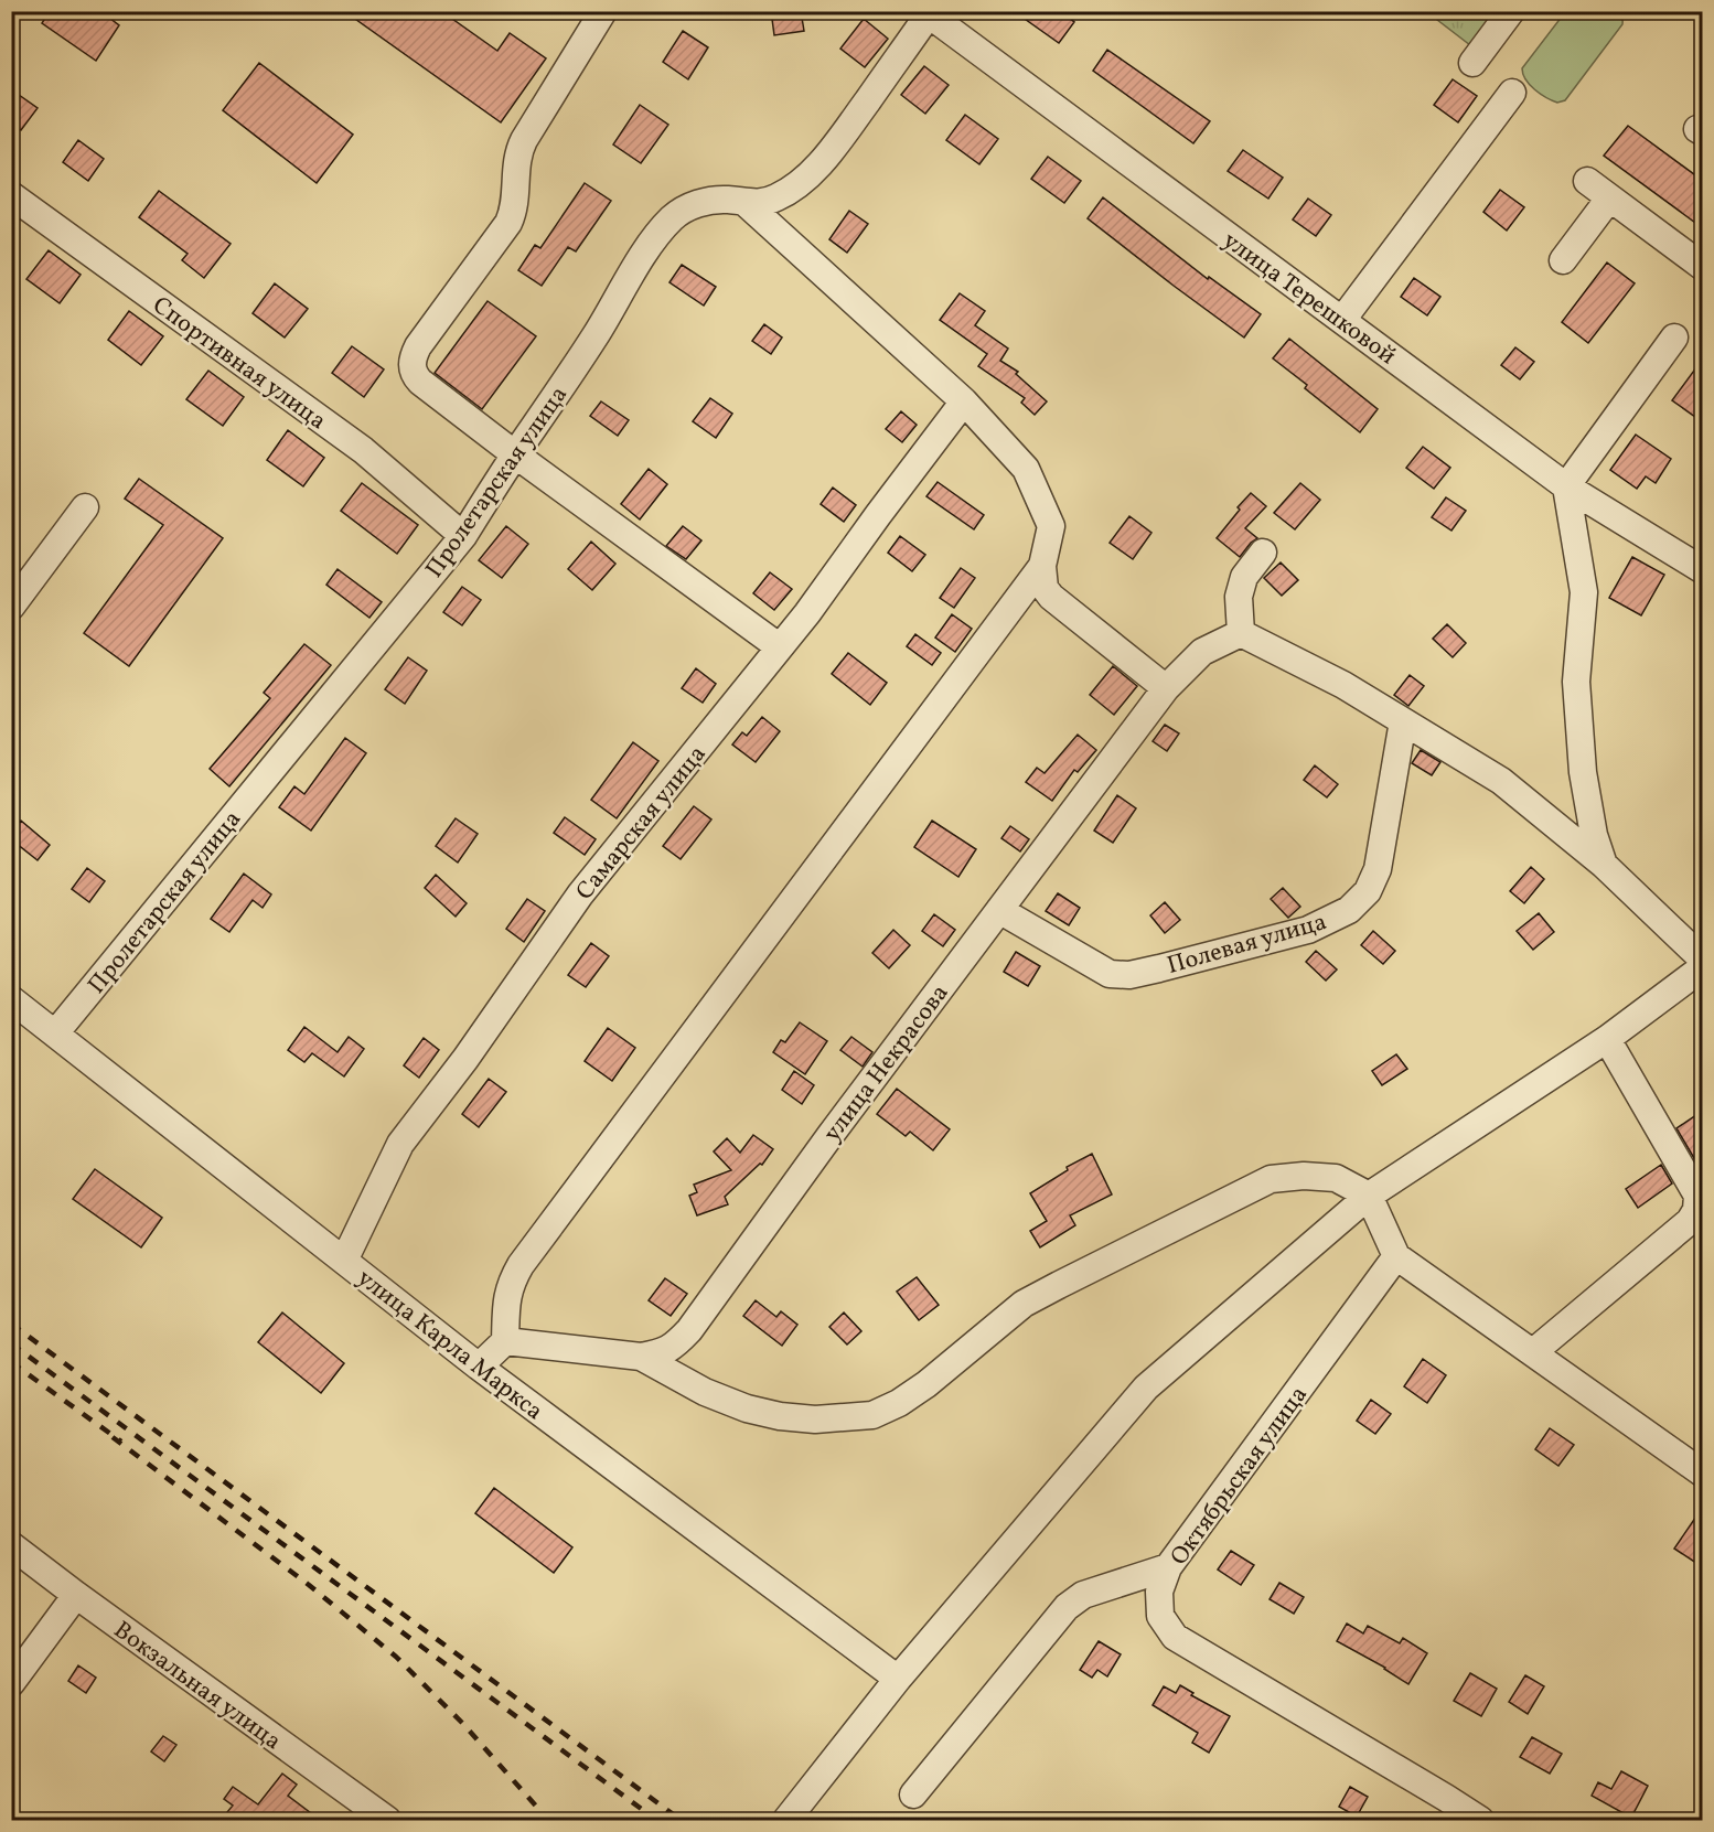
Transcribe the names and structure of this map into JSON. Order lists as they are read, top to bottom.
{
  "streets": {
    "street": [
      "улица Терешковой",
      "Спортивная улица",
      "Пролетарская улица",
      "Самарская улица",
      "Полевая улица",
      "улица Некрасова",
      "улица Карла Маркса",
      "Октябрьская улица",
      "Вокзальная улица"
    ]
  },
  "crossings": [
    ["улица Терешковой", "Пролетарская улица"],
    ["Спортивная улица", "Пролетарская улица"],
    ["Пролетарская улица", "улица Карла Маркса"],
    ["Самарская улица", "улица Карла Маркса"],
    ["Полевая улица", "улица Некрасова"]
  ]
}
